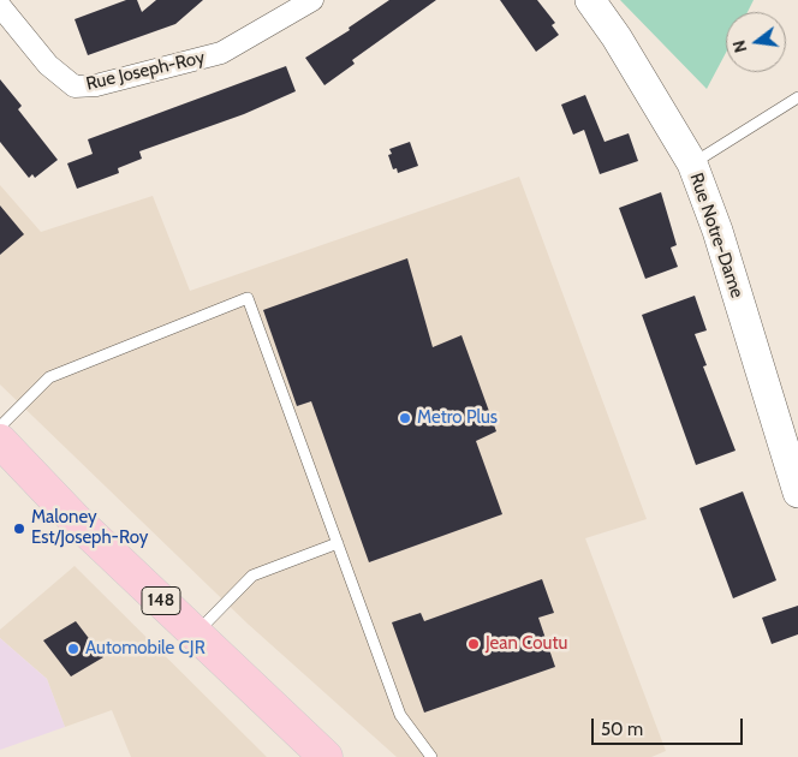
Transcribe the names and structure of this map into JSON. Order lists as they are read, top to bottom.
{
  "streets": {
    "main road": ["148"],
    "street": ["Rue Joseph-Roy", "Rue Notre-Dame"]
  },
  "places": [
    "Metro Plus",
    "Maloney Est/Joseph-Roy",
    "Jean Coutu",
    "Automobile CJR"
  ],
  "scale_bar": "50 m",
  "north": "left"
}
